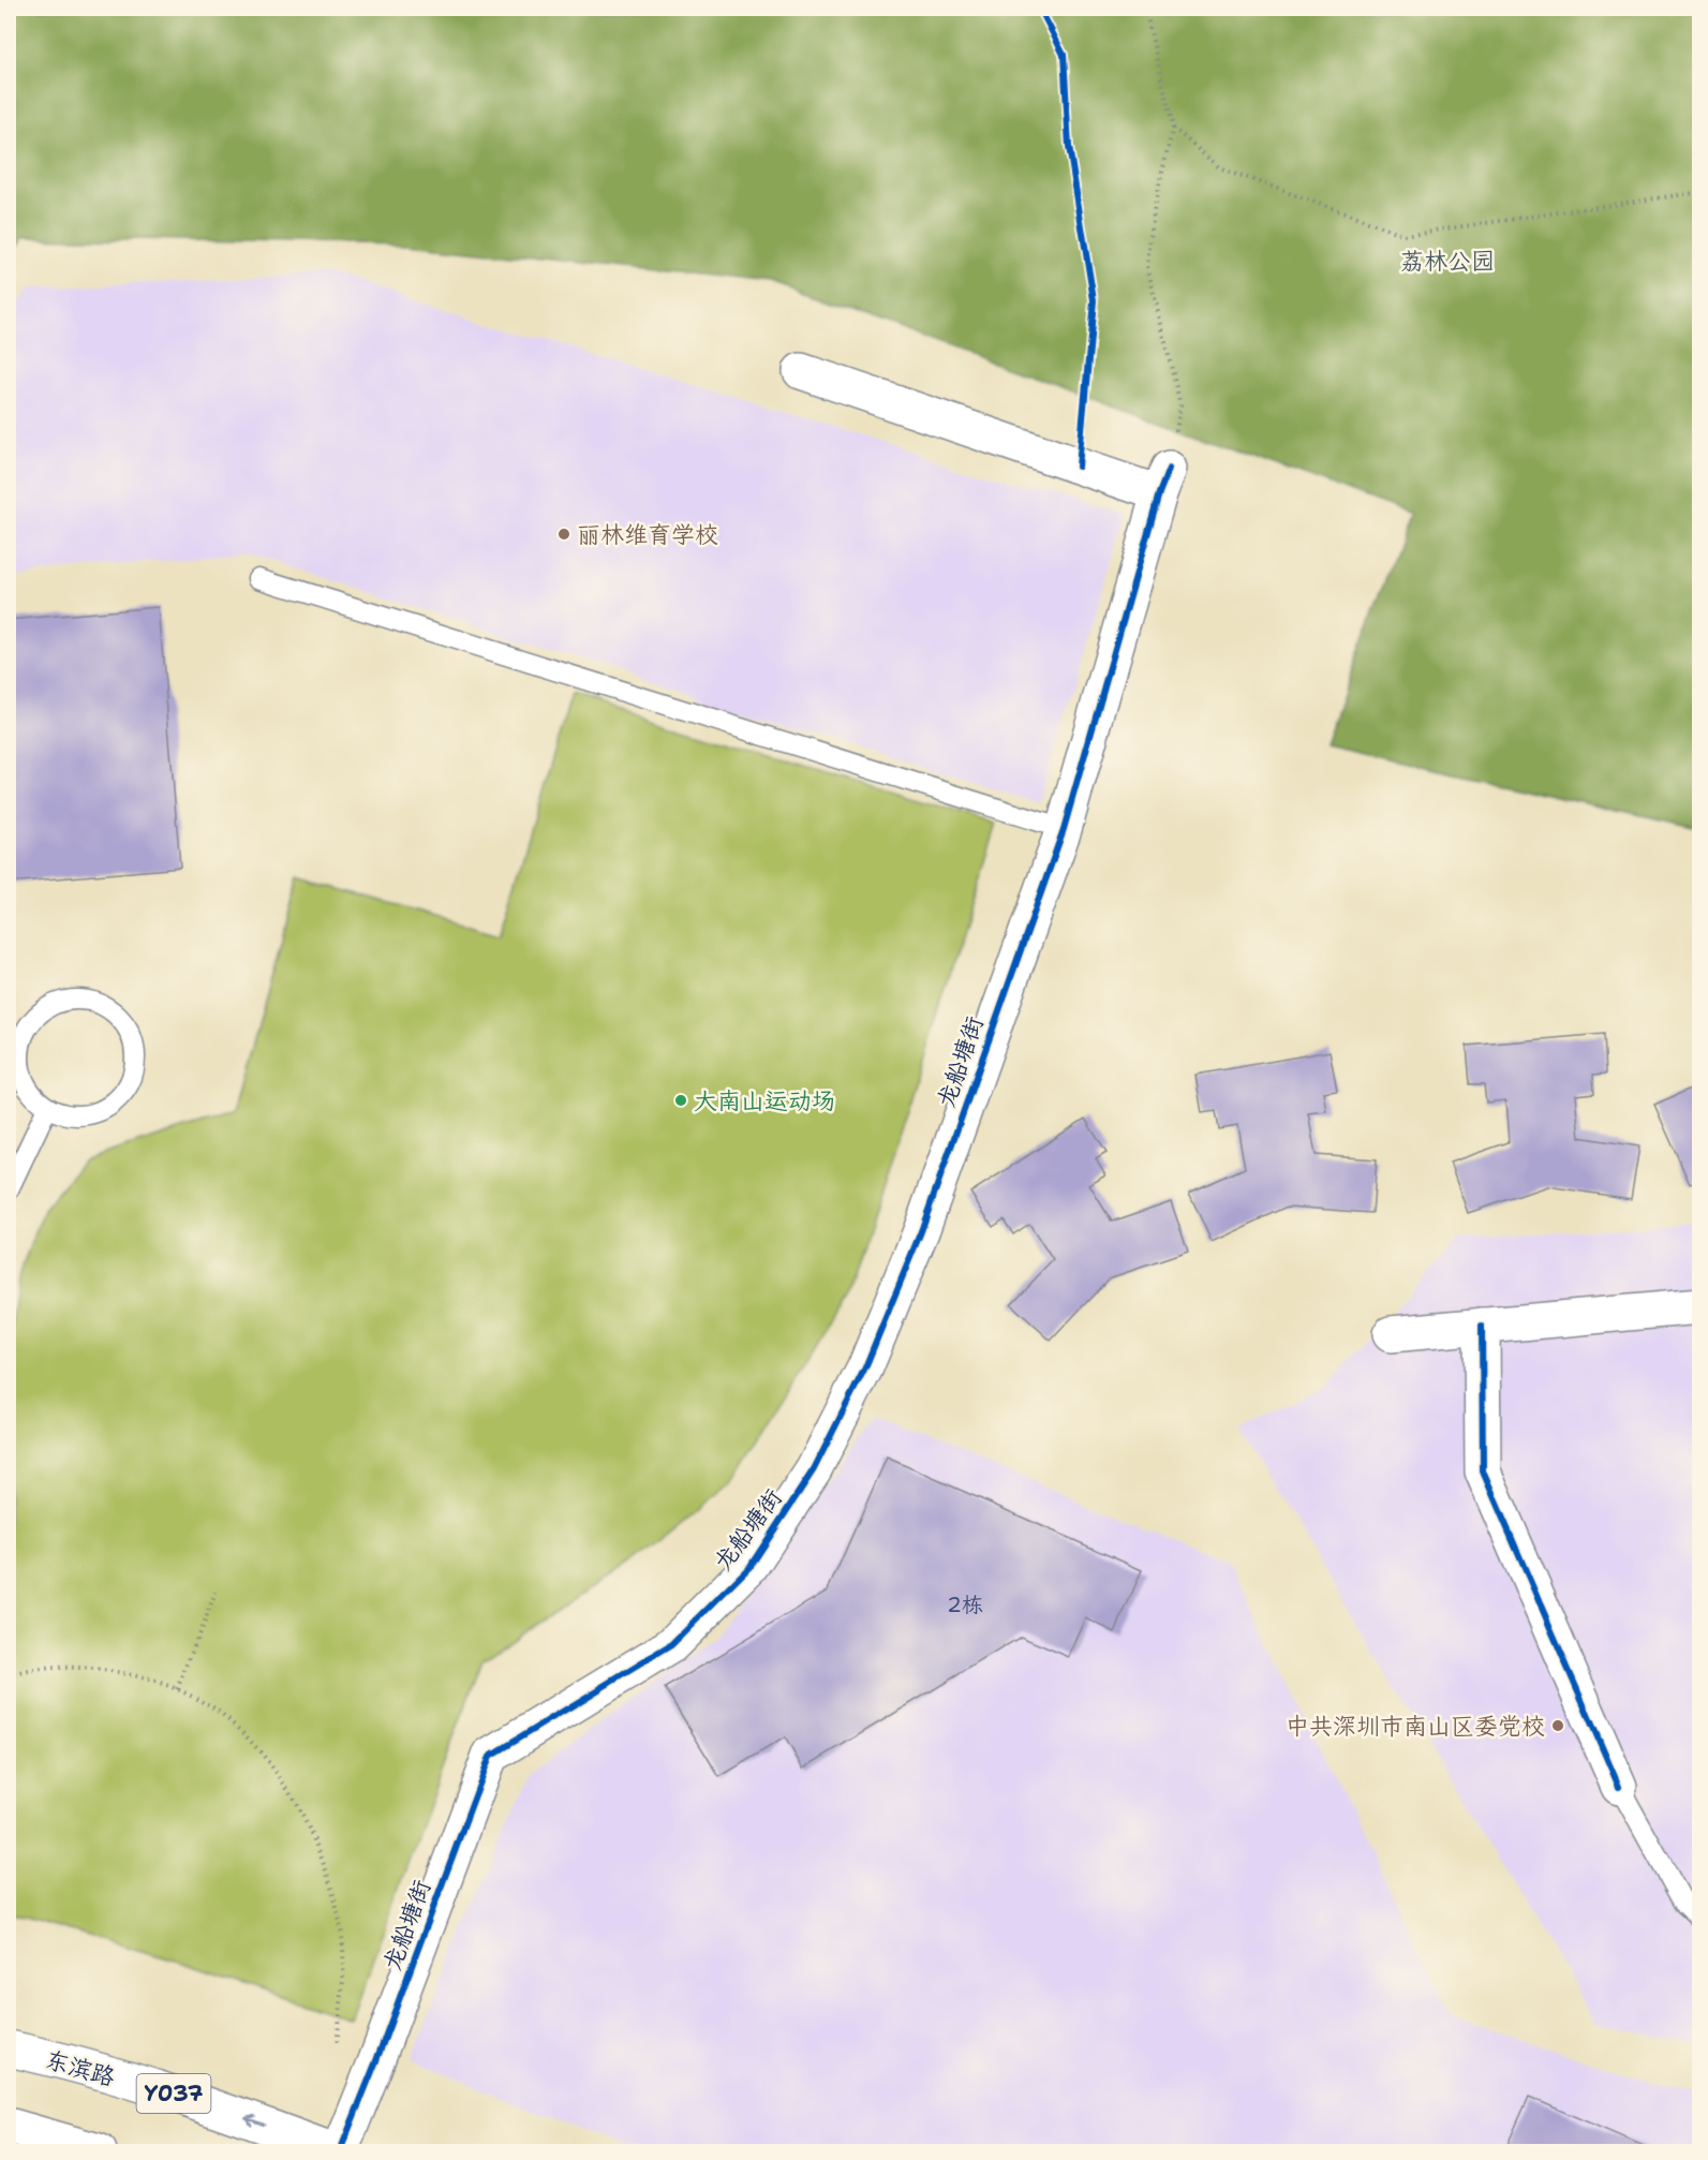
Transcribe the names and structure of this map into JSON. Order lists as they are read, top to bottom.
{
  "streets": {
    "street": ["龙船塘街", "东滨路", "Y037"]
  },
  "one_way": ["东滨路"],
  "parks": ["荔林公园"],
  "places": ["丽林维育学校", "大南山运动场", "中共深圳市南山区委党校"],
  "house_numbers": ["2栋"]
}
